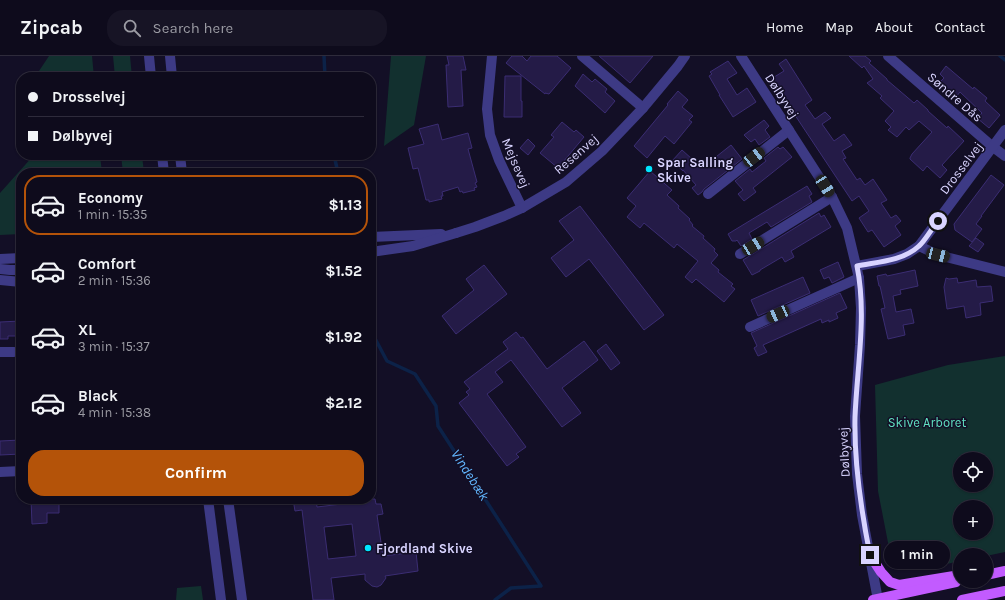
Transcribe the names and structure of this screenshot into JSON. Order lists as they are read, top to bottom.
{
  "streets": {
    "street": [
      "Dølbyvej",
      "Søndre Dås",
      "Resenvej",
      "Mejsevej",
      "Drosselvej"
    ]
  },
  "crossings": [
    ["Dølbyvej", "Drosselvej"],
    ["Søndre Dås", "Drosselvej"],
    ["Resenvej", "Mejsevej"]
  ],
  "water": ["Vindebæk"],
  "parks": ["Skive Arboret"],
  "places": ["Spar Salling Skive", "Fjordland Skive"],
  "page": {
    "header": "Zipcab",
    "search": "Search here",
    "nav": [
      "Home",
      "Map",
      "About",
      "Contact"
    ],
    "banner": ["Drosselvej", "Dølbyvej"],
    "list": [
      {
        "name": "Economy",
        "note": "1 min · 15:35",
        "value": "$1.13"
      },
      {
        "name": "Comfort",
        "note": "2 min · 15:36",
        "value": "$1.52"
      },
      {
        "name": "XL",
        "note": "3 min · 15:37",
        "value": "$1.92"
      },
      {
        "name": "Black",
        "note": "4 min · 15:38",
        "value": "$2.12"
      }
    ],
    "buttons": "Confirm",
    "map_buttons": ["+", "−"],
    "bubble": "1 min"
  }
}
